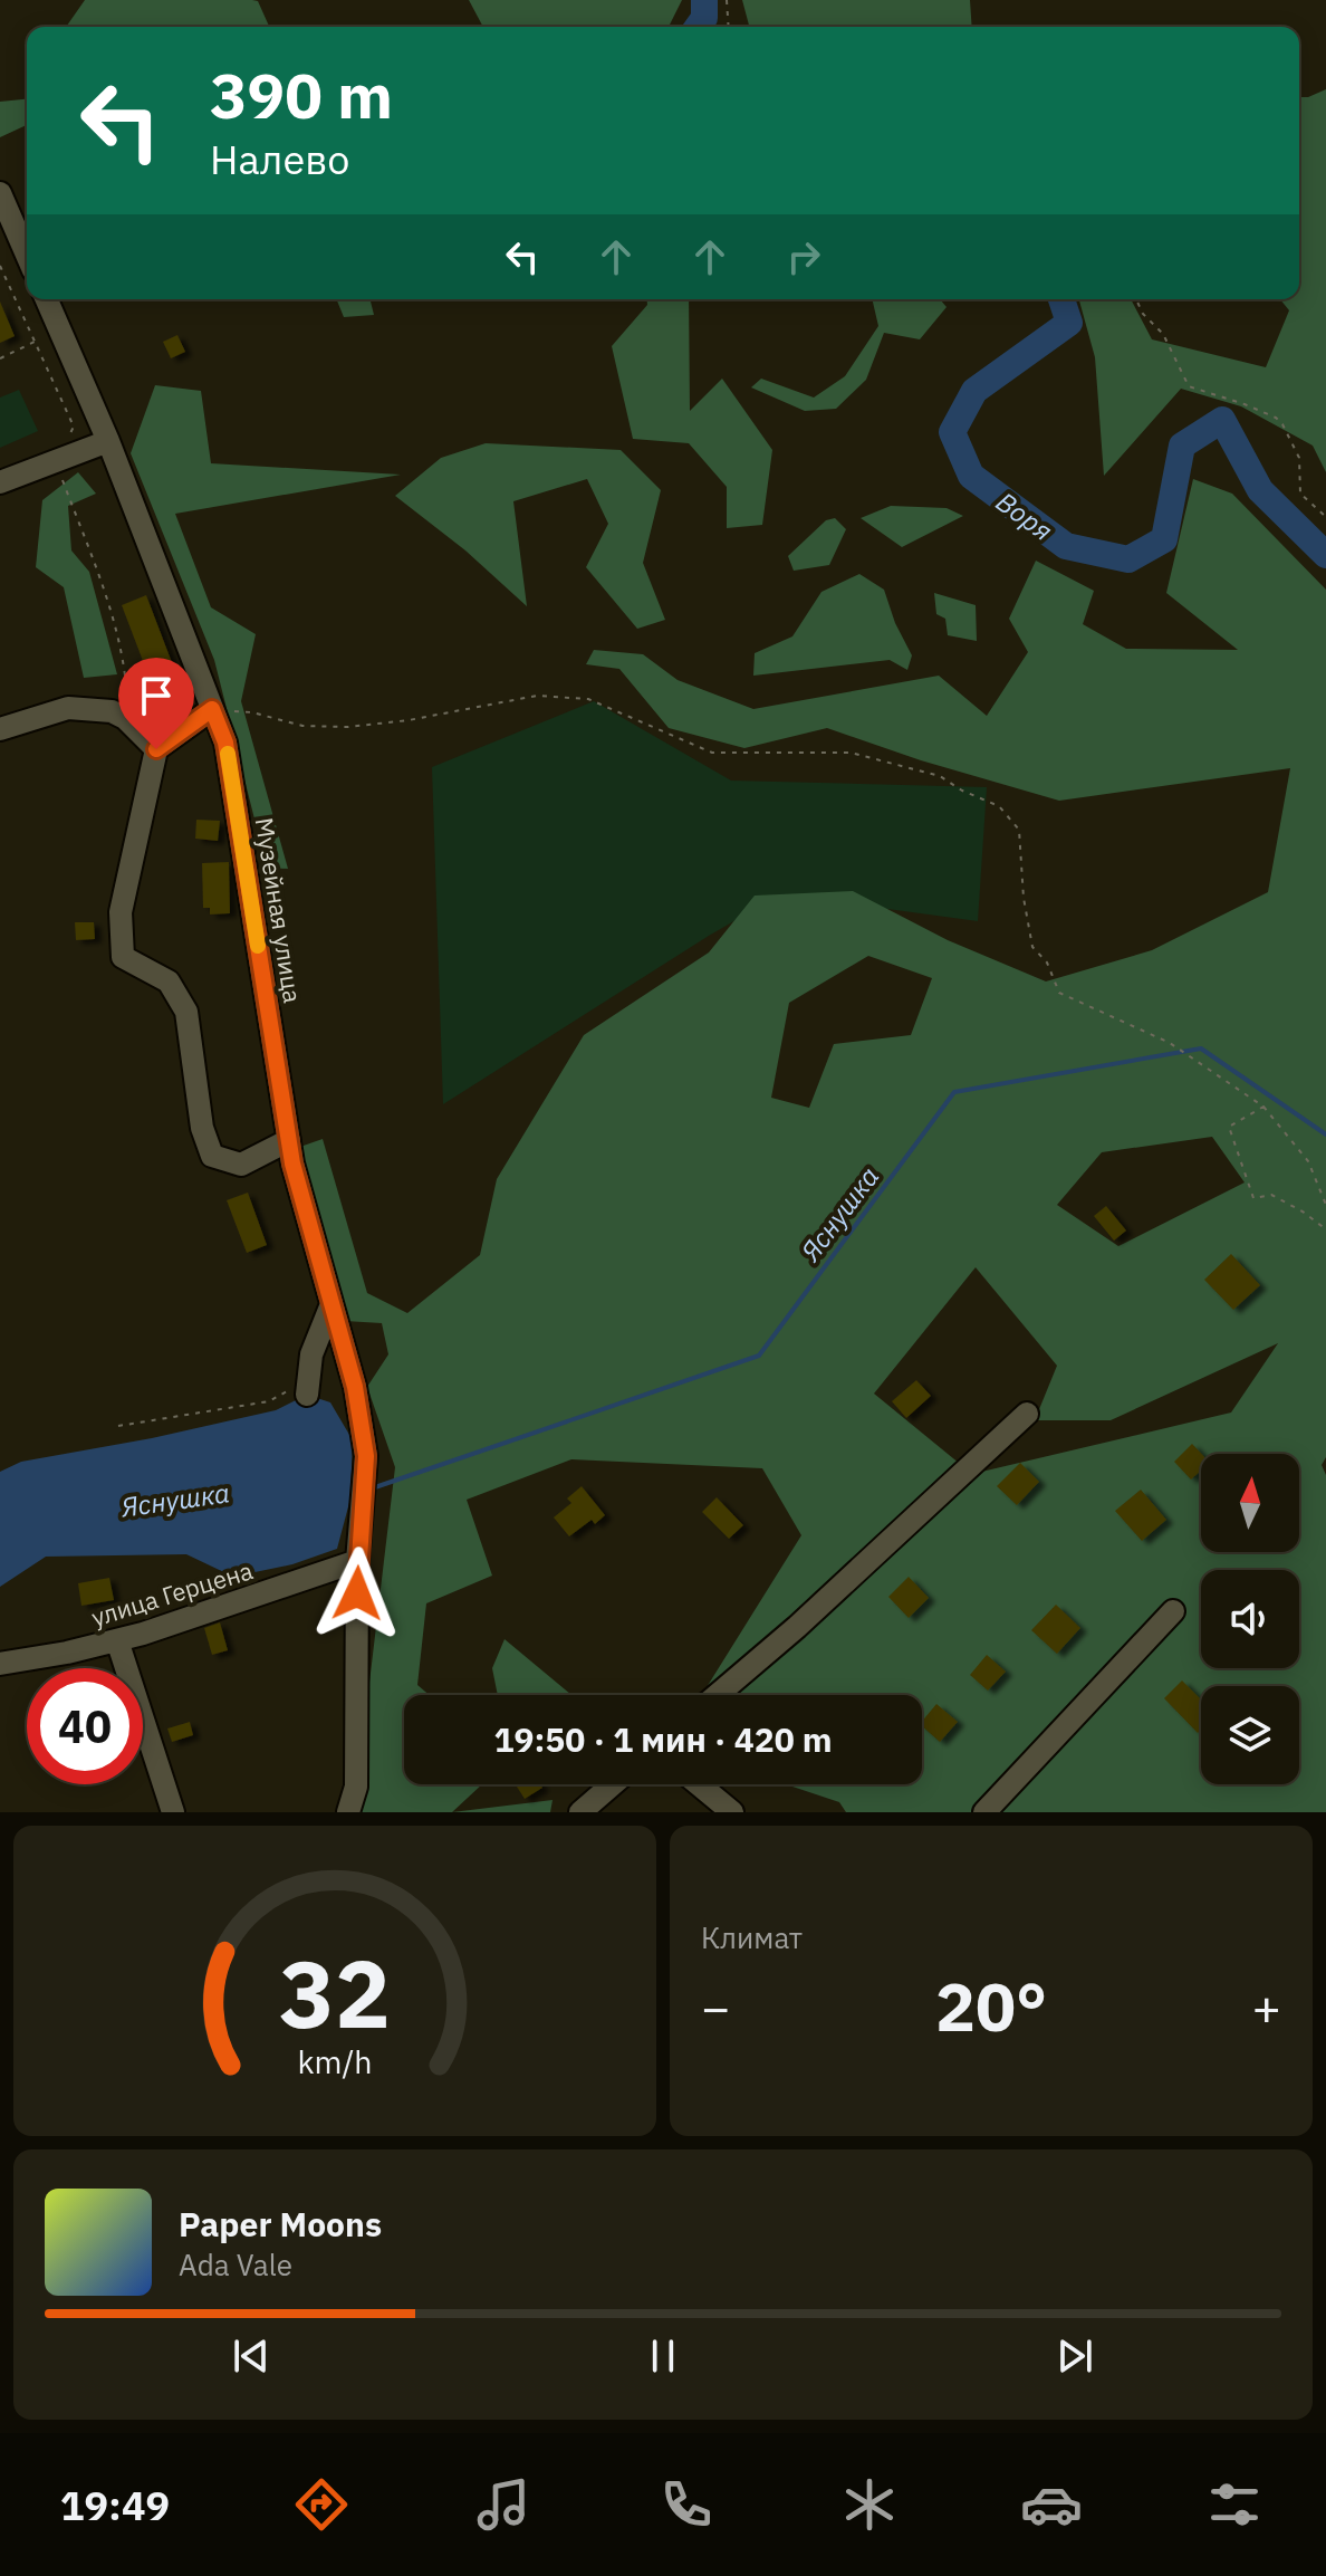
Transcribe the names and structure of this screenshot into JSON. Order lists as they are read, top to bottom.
{
  "streets": {
    "street": ["Музейная улица", "улица Герцена"]
  },
  "crossings": [
    ["Музейная улица", "улица Герцена"]
  ],
  "water": ["Воря", "Яснушка"],
  "north": "top",
  "page": {
    "turn": ["390 m", "Налево"],
    "limit": "40",
    "trip": "19:50 · 1 мин · 420 m",
    "tile": "Климат",
    "heat": ["−", "20°", "+"],
    "song": ["Paper Moons", "Ada Vale"],
    "tabs": "19:49",
    "gauge": ["32", "km/h"]
  }
}
